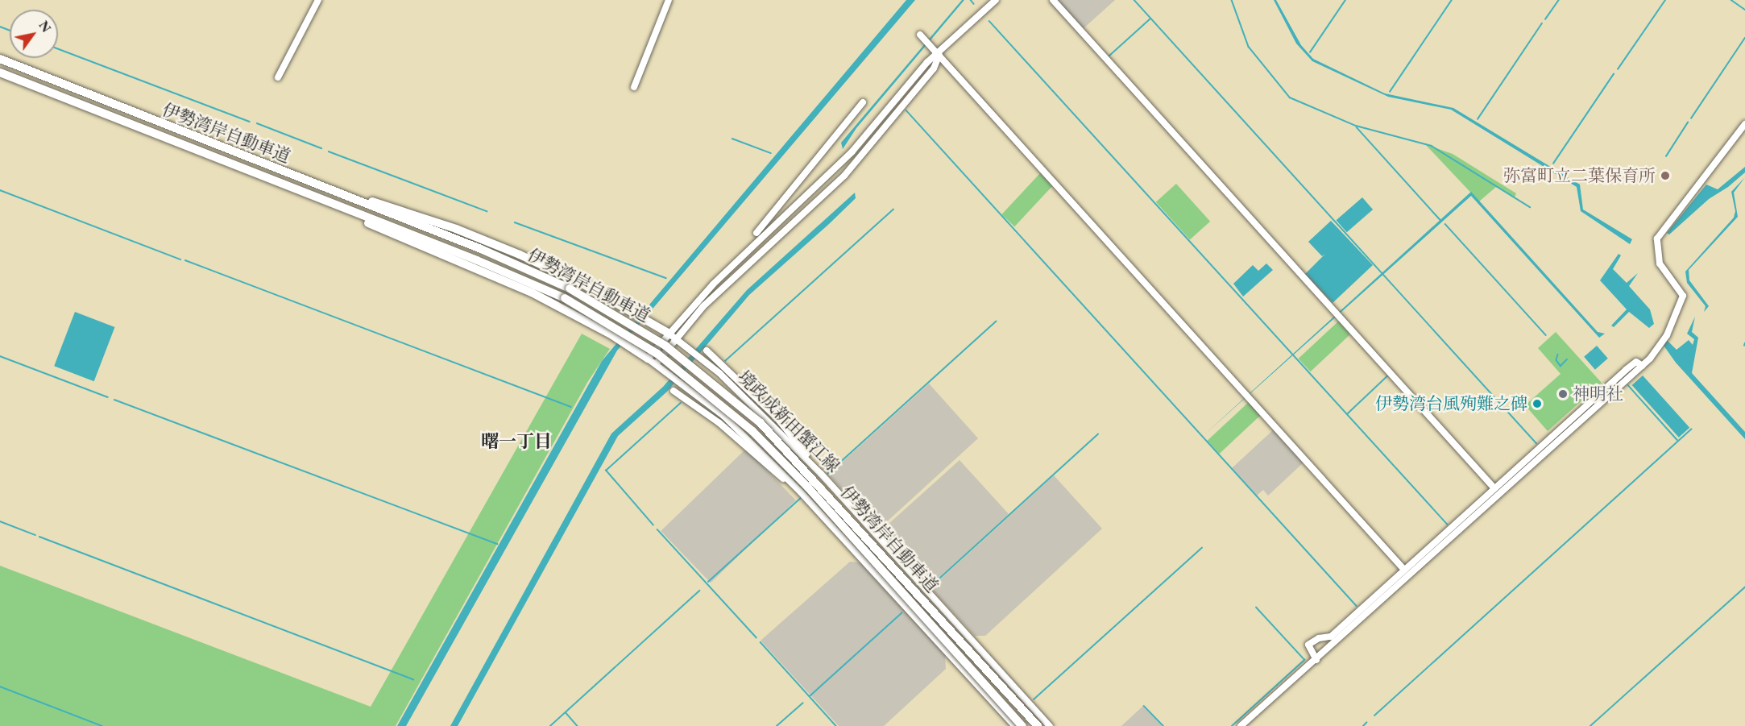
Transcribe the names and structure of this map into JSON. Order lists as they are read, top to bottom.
{
  "streets": {
    "highway": ["伊勢湾岸自動車道"],
    "street": ["境政成新田蟹江線"]
  },
  "districts": ["曙一丁目"],
  "places": ["弥富町立二葉保育所", "神明社", "伊勢湾台風殉難之碑"],
  "north": "top right"
}
